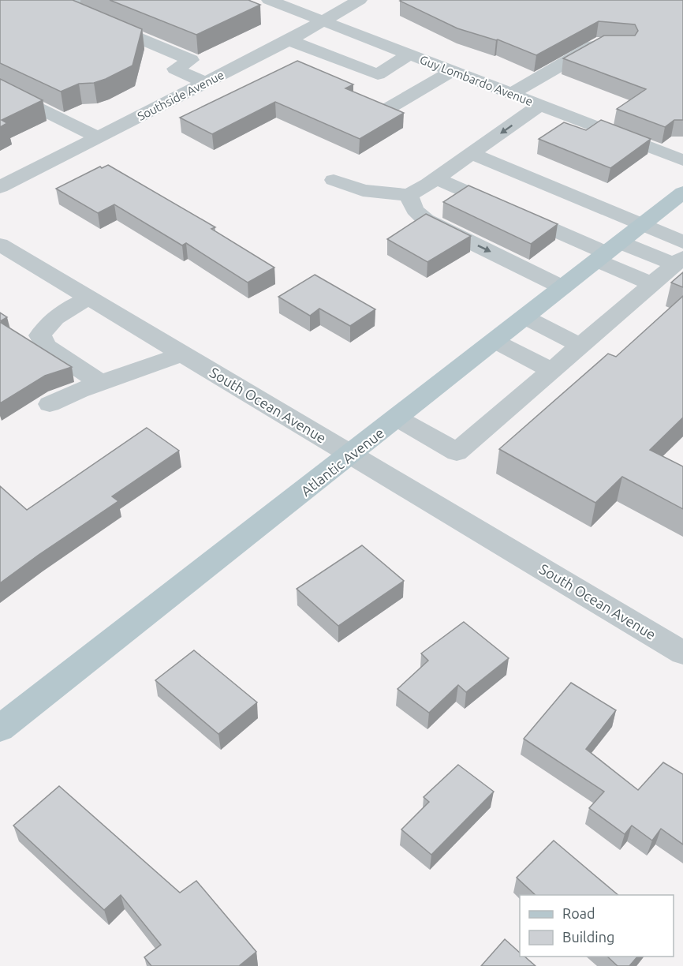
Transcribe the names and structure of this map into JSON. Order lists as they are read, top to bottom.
{
  "streets": {
    "main road": ["Atlantic Avenue"],
    "street": ["Guy Lombardo Avenue", "Southside Avenue", "South Ocean Avenue"]
  },
  "crossings": [
    ["Guy Lombardo Avenue", "Southside Avenue"],
    ["South Ocean Avenue", "Atlantic Avenue"]
  ],
  "legend": ["Road", "Building"]
}
